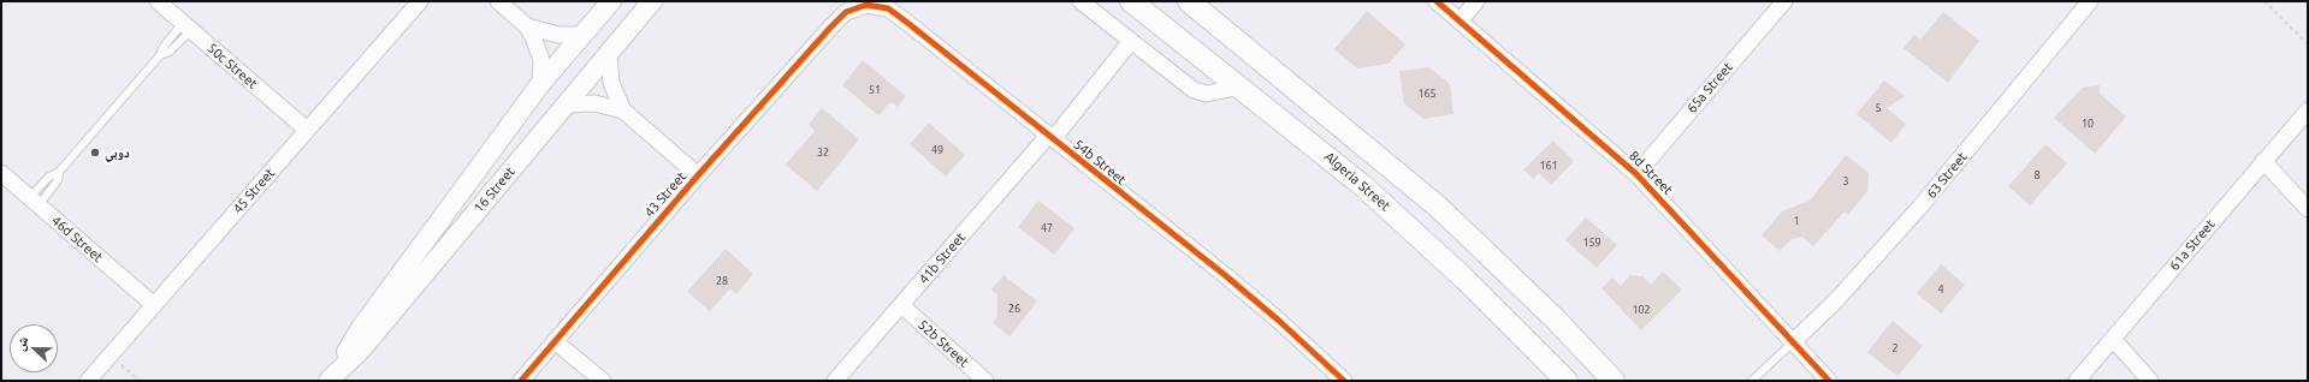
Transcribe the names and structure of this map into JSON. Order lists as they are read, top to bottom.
{
  "streets": {
    "main road": ["Algeria Street"],
    "street": [
      "50c Street",
      "65a Street",
      "54b Street",
      "8d Street",
      "63 Street",
      "16 Street",
      "45 Street",
      "43 Street",
      "46d Street",
      "61a Street",
      "41b Street",
      "52b Street"
    ]
  },
  "crossings": [
    ["50c Street", "45 Street"],
    ["65a Street", "8d Street"],
    ["54b Street", "43 Street"],
    ["54b Street", "41b Street"],
    ["8d Street", "63 Street"],
    ["45 Street", "46d Street"],
    ["41b Street", "52b Street"]
  ],
  "places": ["دوبي"],
  "house_numbers": [
    "51",
    "165",
    "5",
    "10",
    "49",
    "32",
    "161",
    "8",
    "3",
    "1",
    "47",
    "159",
    "28",
    "4",
    "26",
    "102",
    "2"
  ],
  "north": "left"
}
